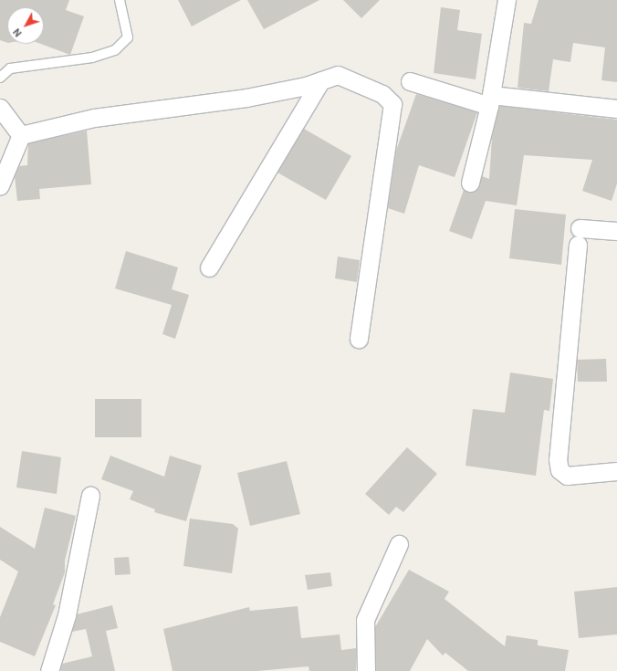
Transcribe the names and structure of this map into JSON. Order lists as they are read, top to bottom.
{
  "north": "bottom left"
}
